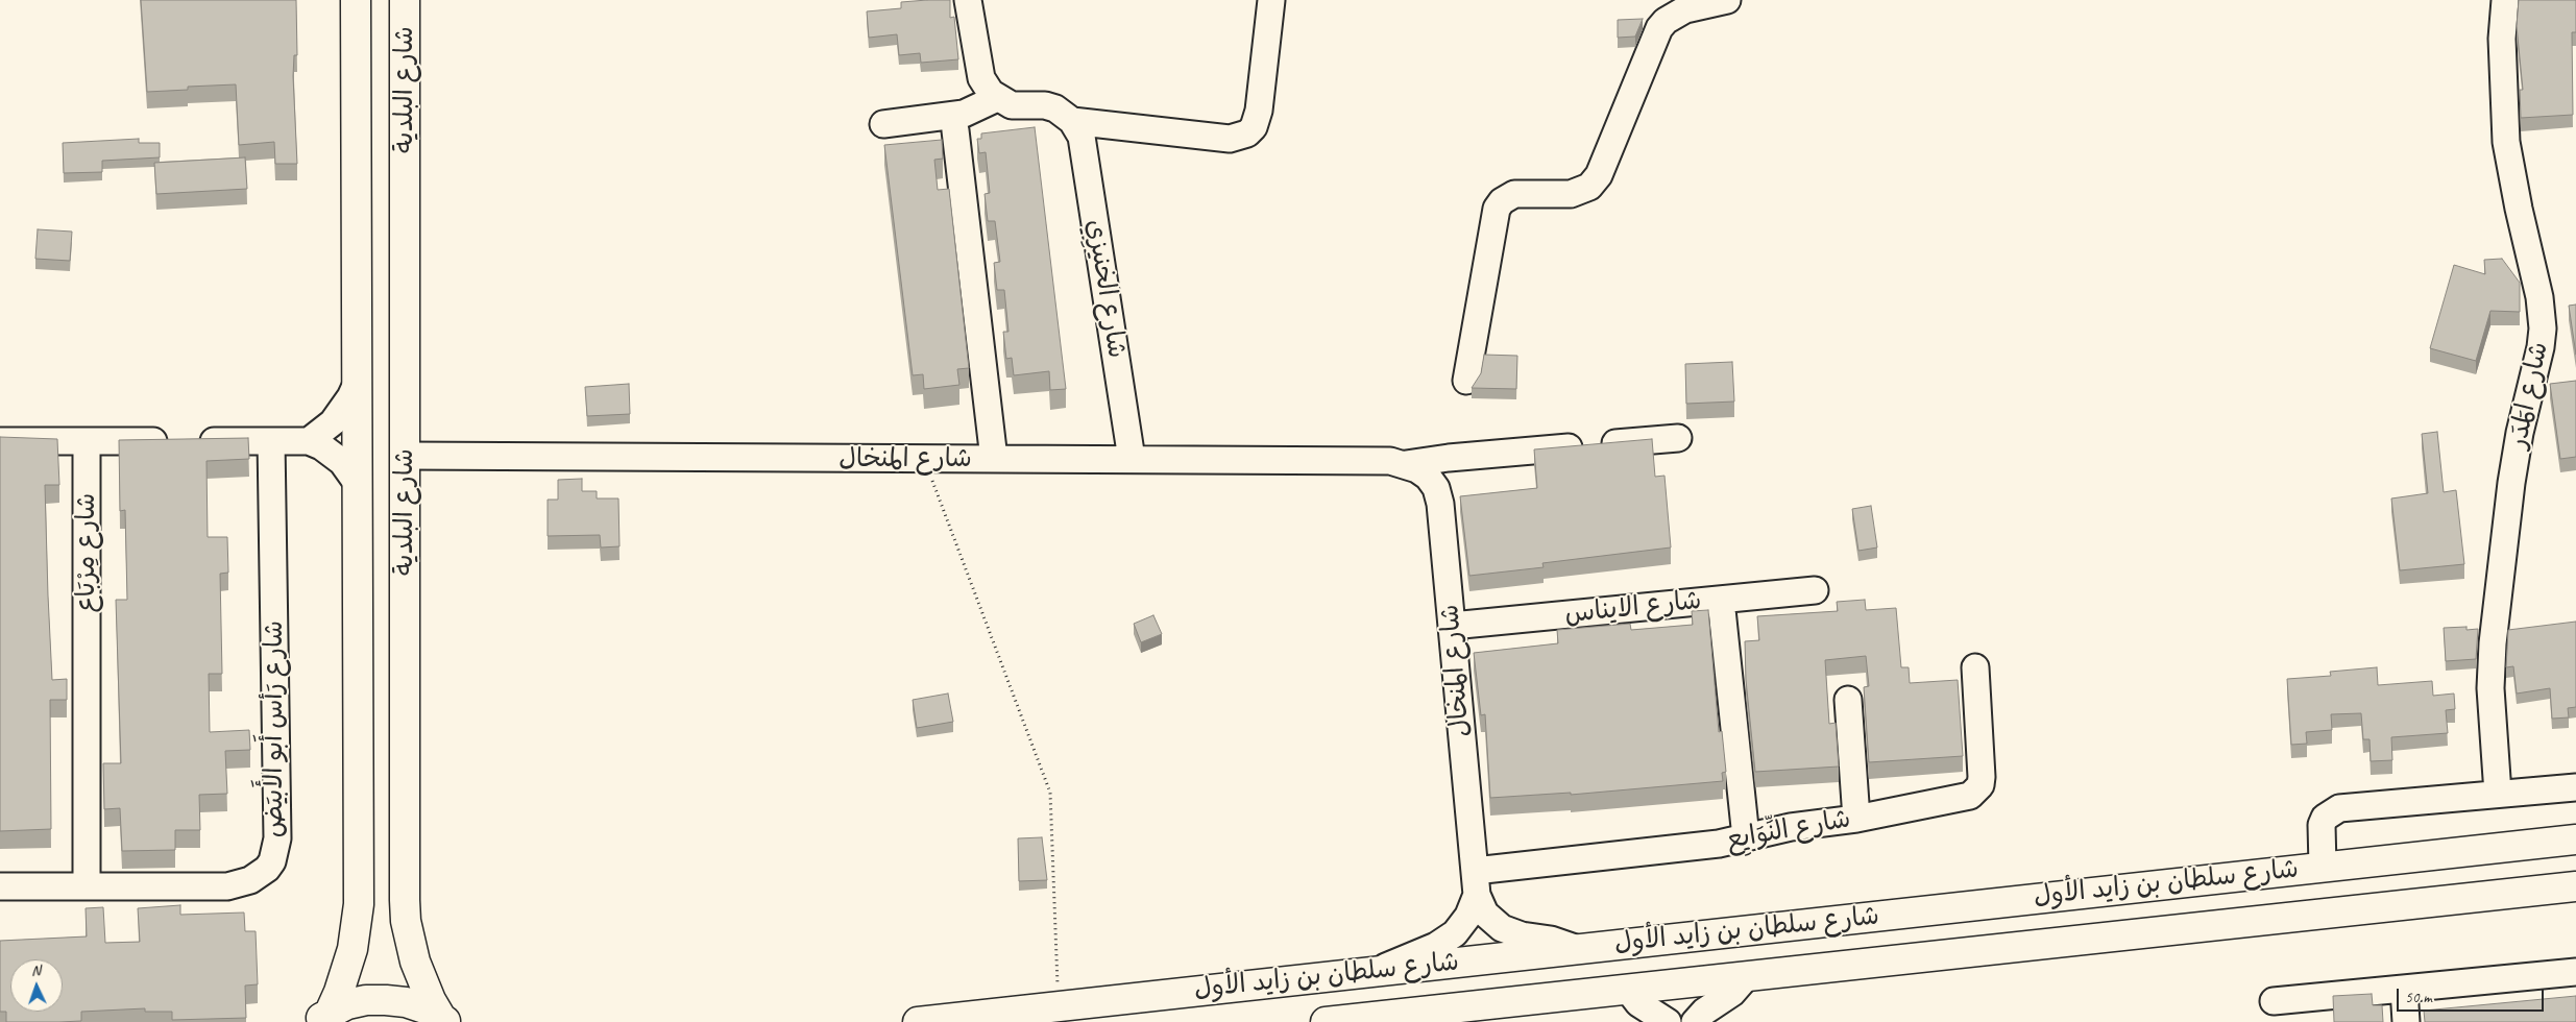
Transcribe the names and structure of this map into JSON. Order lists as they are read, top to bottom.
{
  "streets": {
    "main road": ["شارع البلدية", "شارع سلطان بن زايد الأول"],
    "street": [
      "شارع الخنيزِي",
      "شارع المَدَر",
      "شارع المنخال",
      "شارع مِرْبَاع",
      "شارع الايناس",
      "شارع رَأس أَبو الأَبيَض",
      "شارع النِّوَايِع"
    ]
  },
  "crossings": [
    ["شارع البلدية", "شارع المنخال"],
    ["شارع الخنيزِي", "شارع المنخال"],
    ["شارع المنخال", "شارع الايناس"],
    ["شارع المنخال", "شارع النِّوَايِع"],
    ["شارع المنخال", "شارع سلطان بن زايد الأول"],
    ["شارع مِرْبَاع", "شارع رَأس أَبو الأَبيَض"]
  ],
  "scale_bar": "50 m",
  "north": "top"
}
